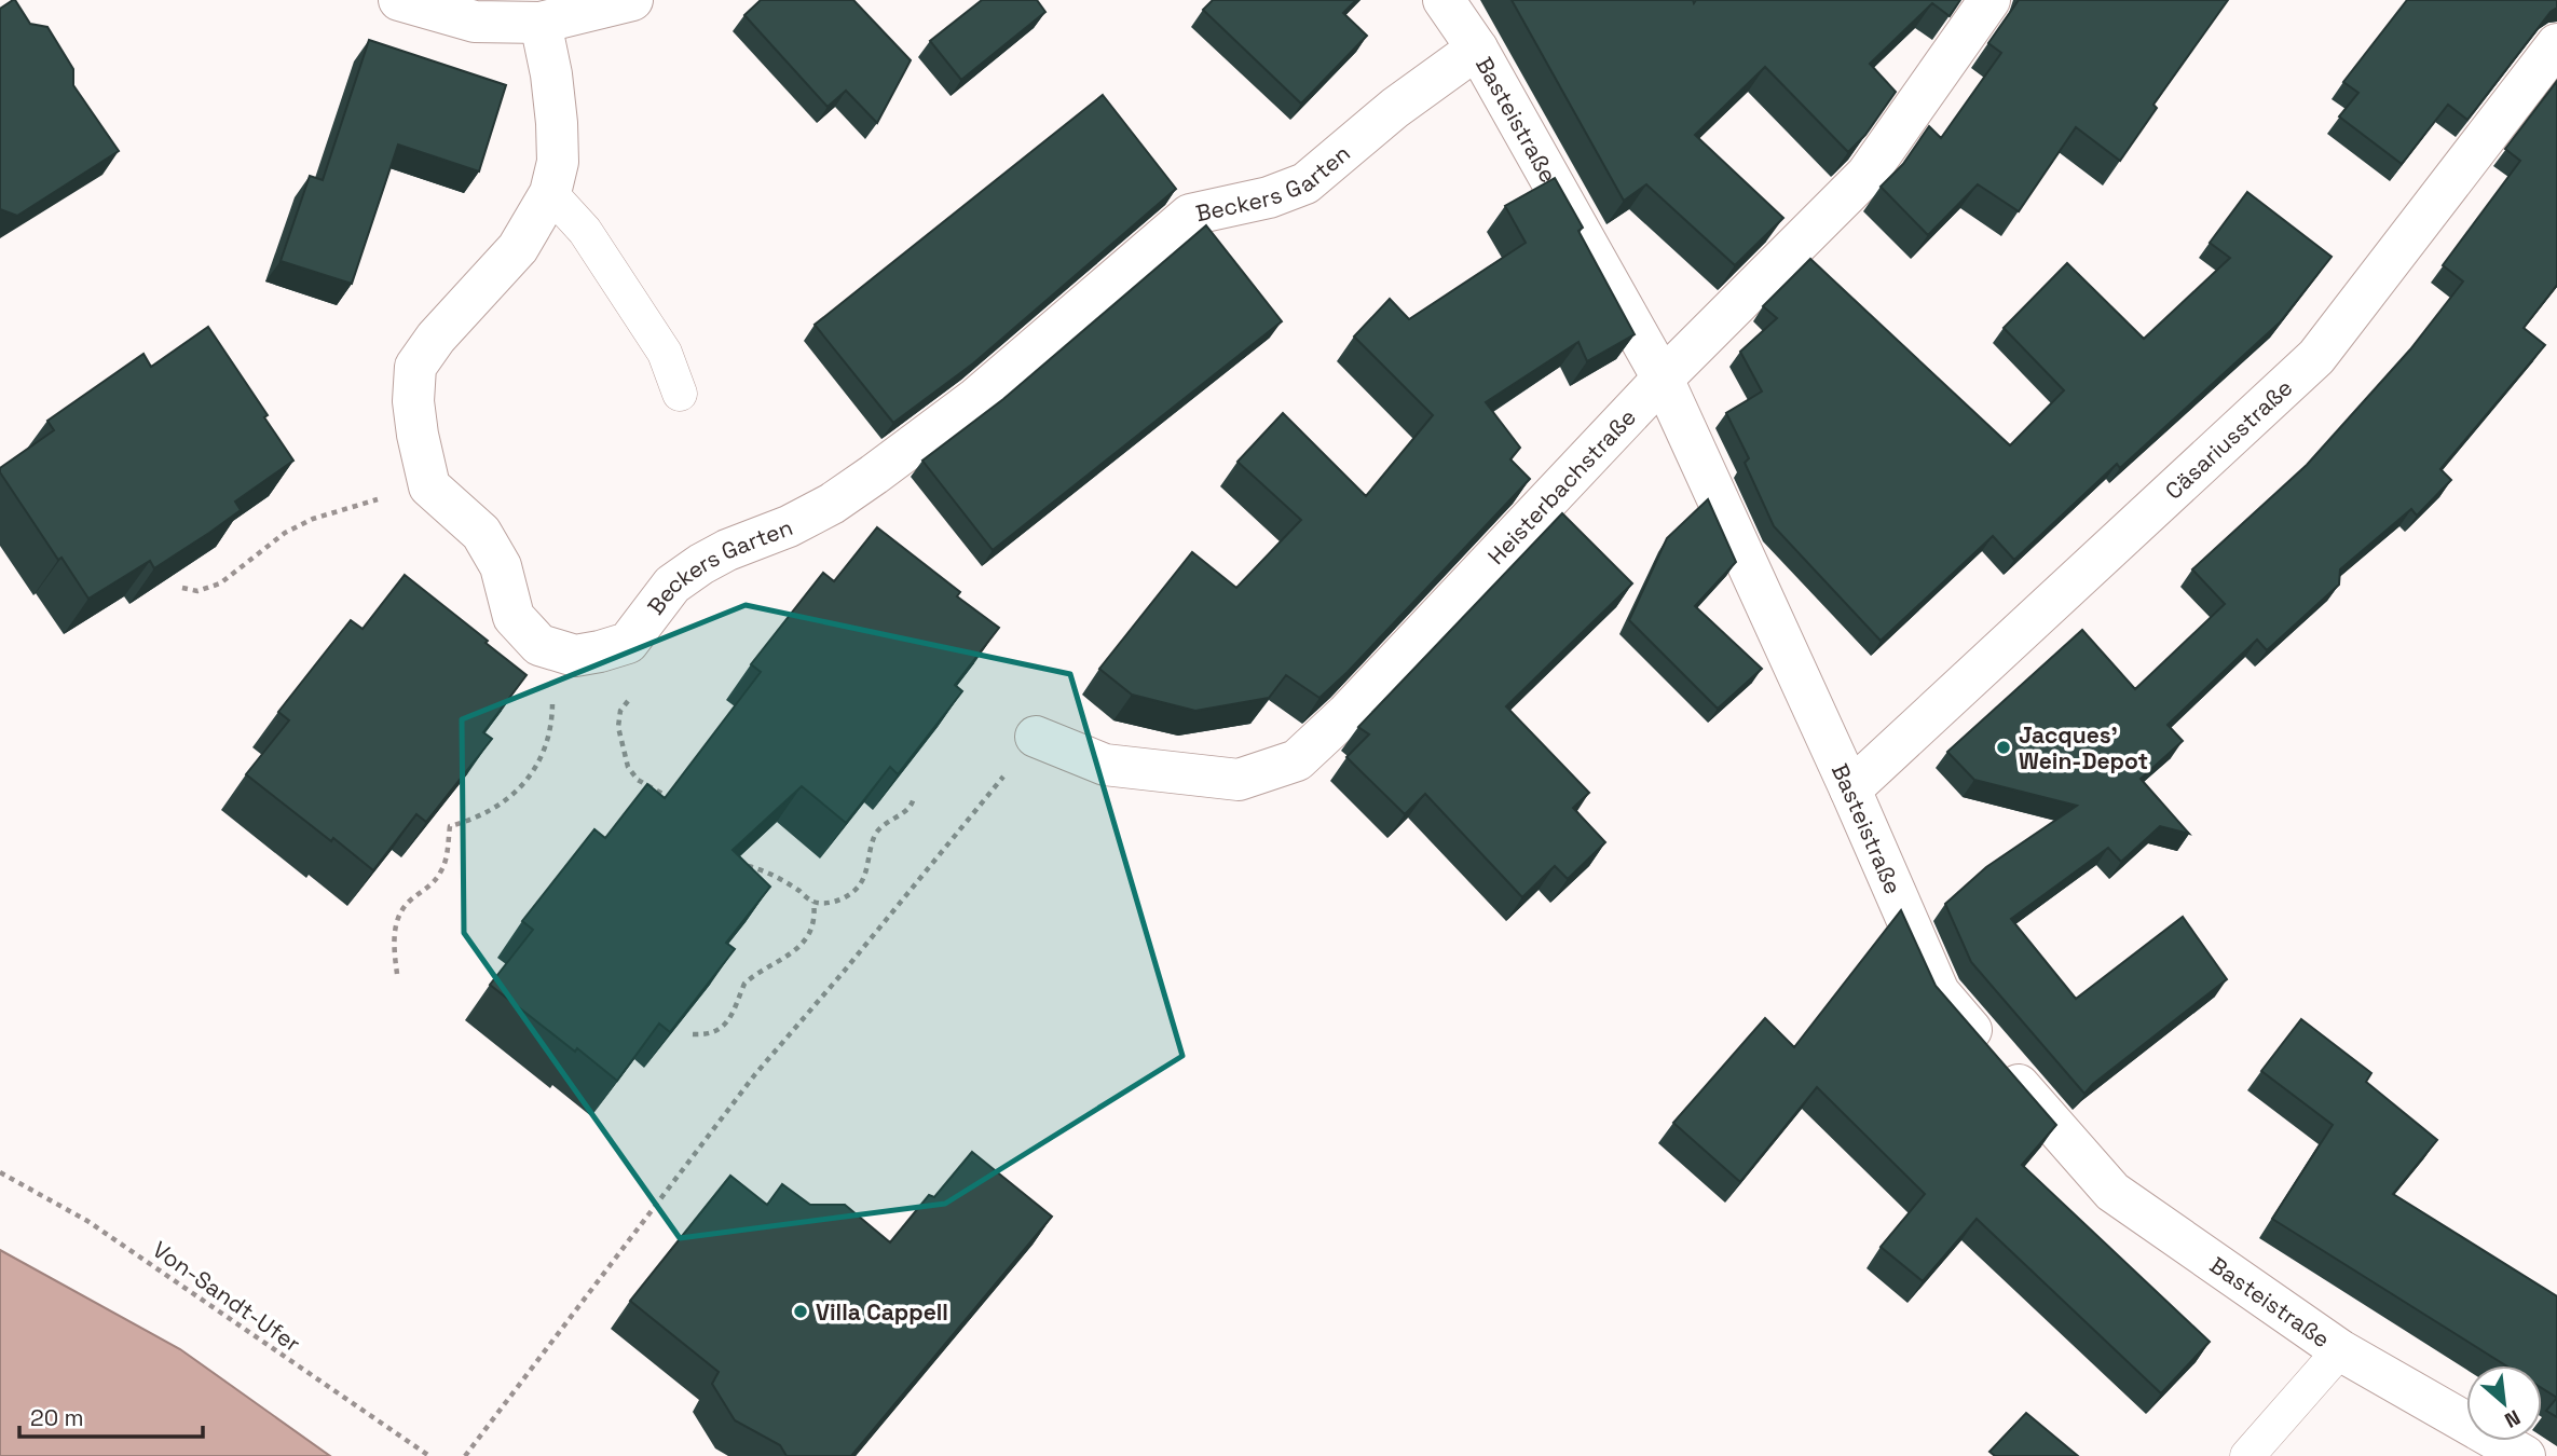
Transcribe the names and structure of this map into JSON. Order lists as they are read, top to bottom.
{
  "streets": {
    "street": [
      "Basteistraße",
      "Beckers Garten",
      "Cäsariusstraße",
      "Heisterbachstraße"
    ],
    "path": ["Von-Sandt-Ufer"]
  },
  "crossings": [
    ["Basteistraße", "Beckers Garten"],
    ["Basteistraße", "Cäsariusstraße"],
    ["Basteistraße", "Heisterbachstraße"]
  ],
  "places": ["Jacques' Wein-Depot", "Villa Cappell"],
  "scale_bar": "20 m",
  "north": "bottom right"
}
